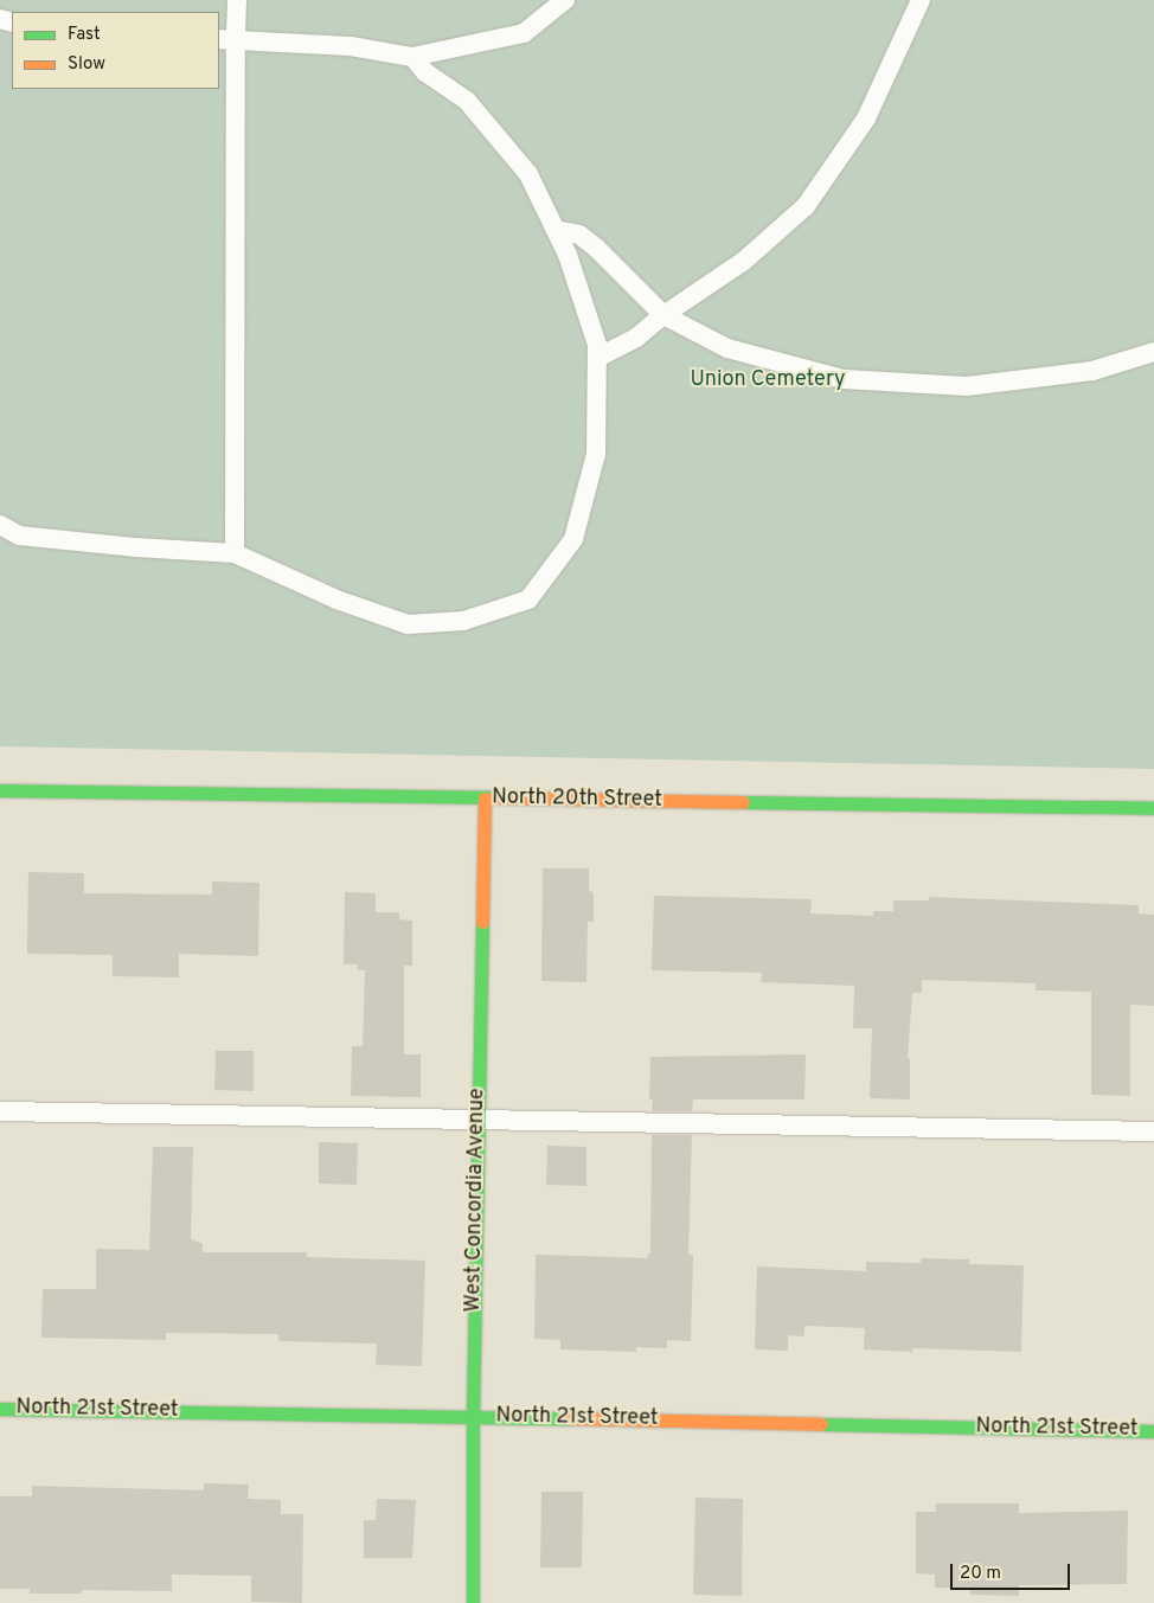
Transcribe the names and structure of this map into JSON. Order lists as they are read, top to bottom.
{
  "streets": {
    "street": ["North 20th Street", "West Concordia Avenue", "North 21st Street"]
  },
  "crossings": [
    ["North 20th Street", "West Concordia Avenue"],
    ["West Concordia Avenue", "North 21st Street"]
  ],
  "parks": ["Union Cemetery"],
  "legend": ["Fast", "Slow"],
  "scale_bar": "20 m"
}
